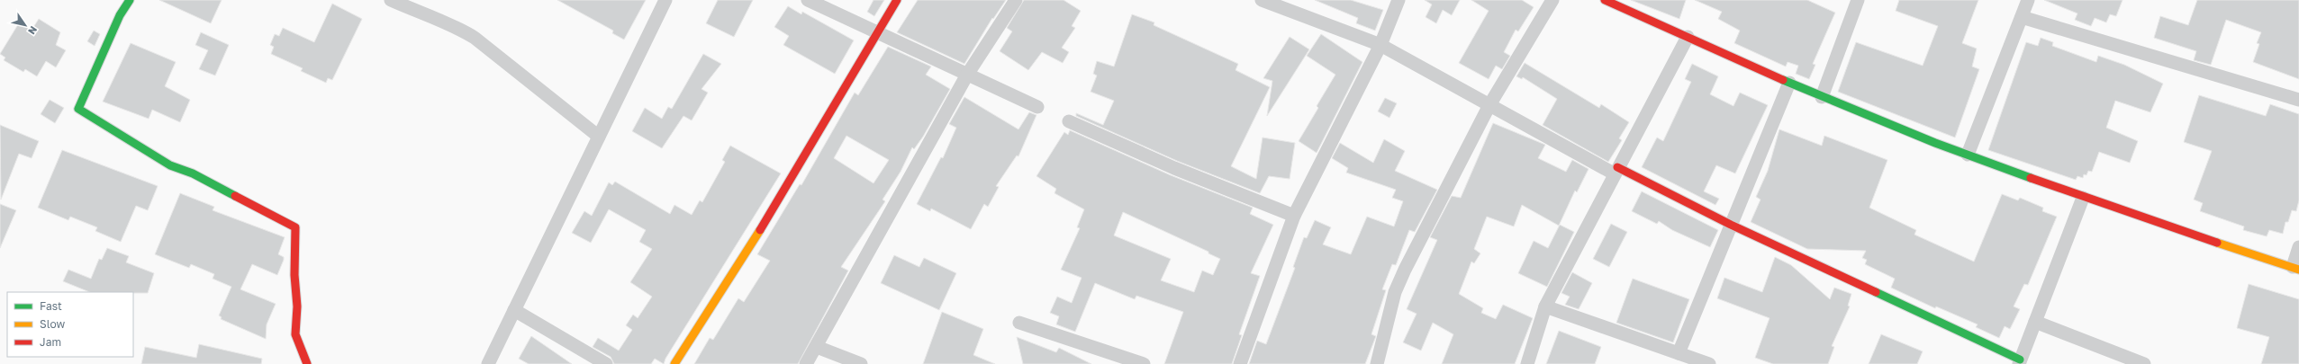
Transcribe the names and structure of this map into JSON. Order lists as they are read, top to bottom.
{
  "legend": ["Fast", "Slow", "Jam"],
  "north": "bottom right"
}
